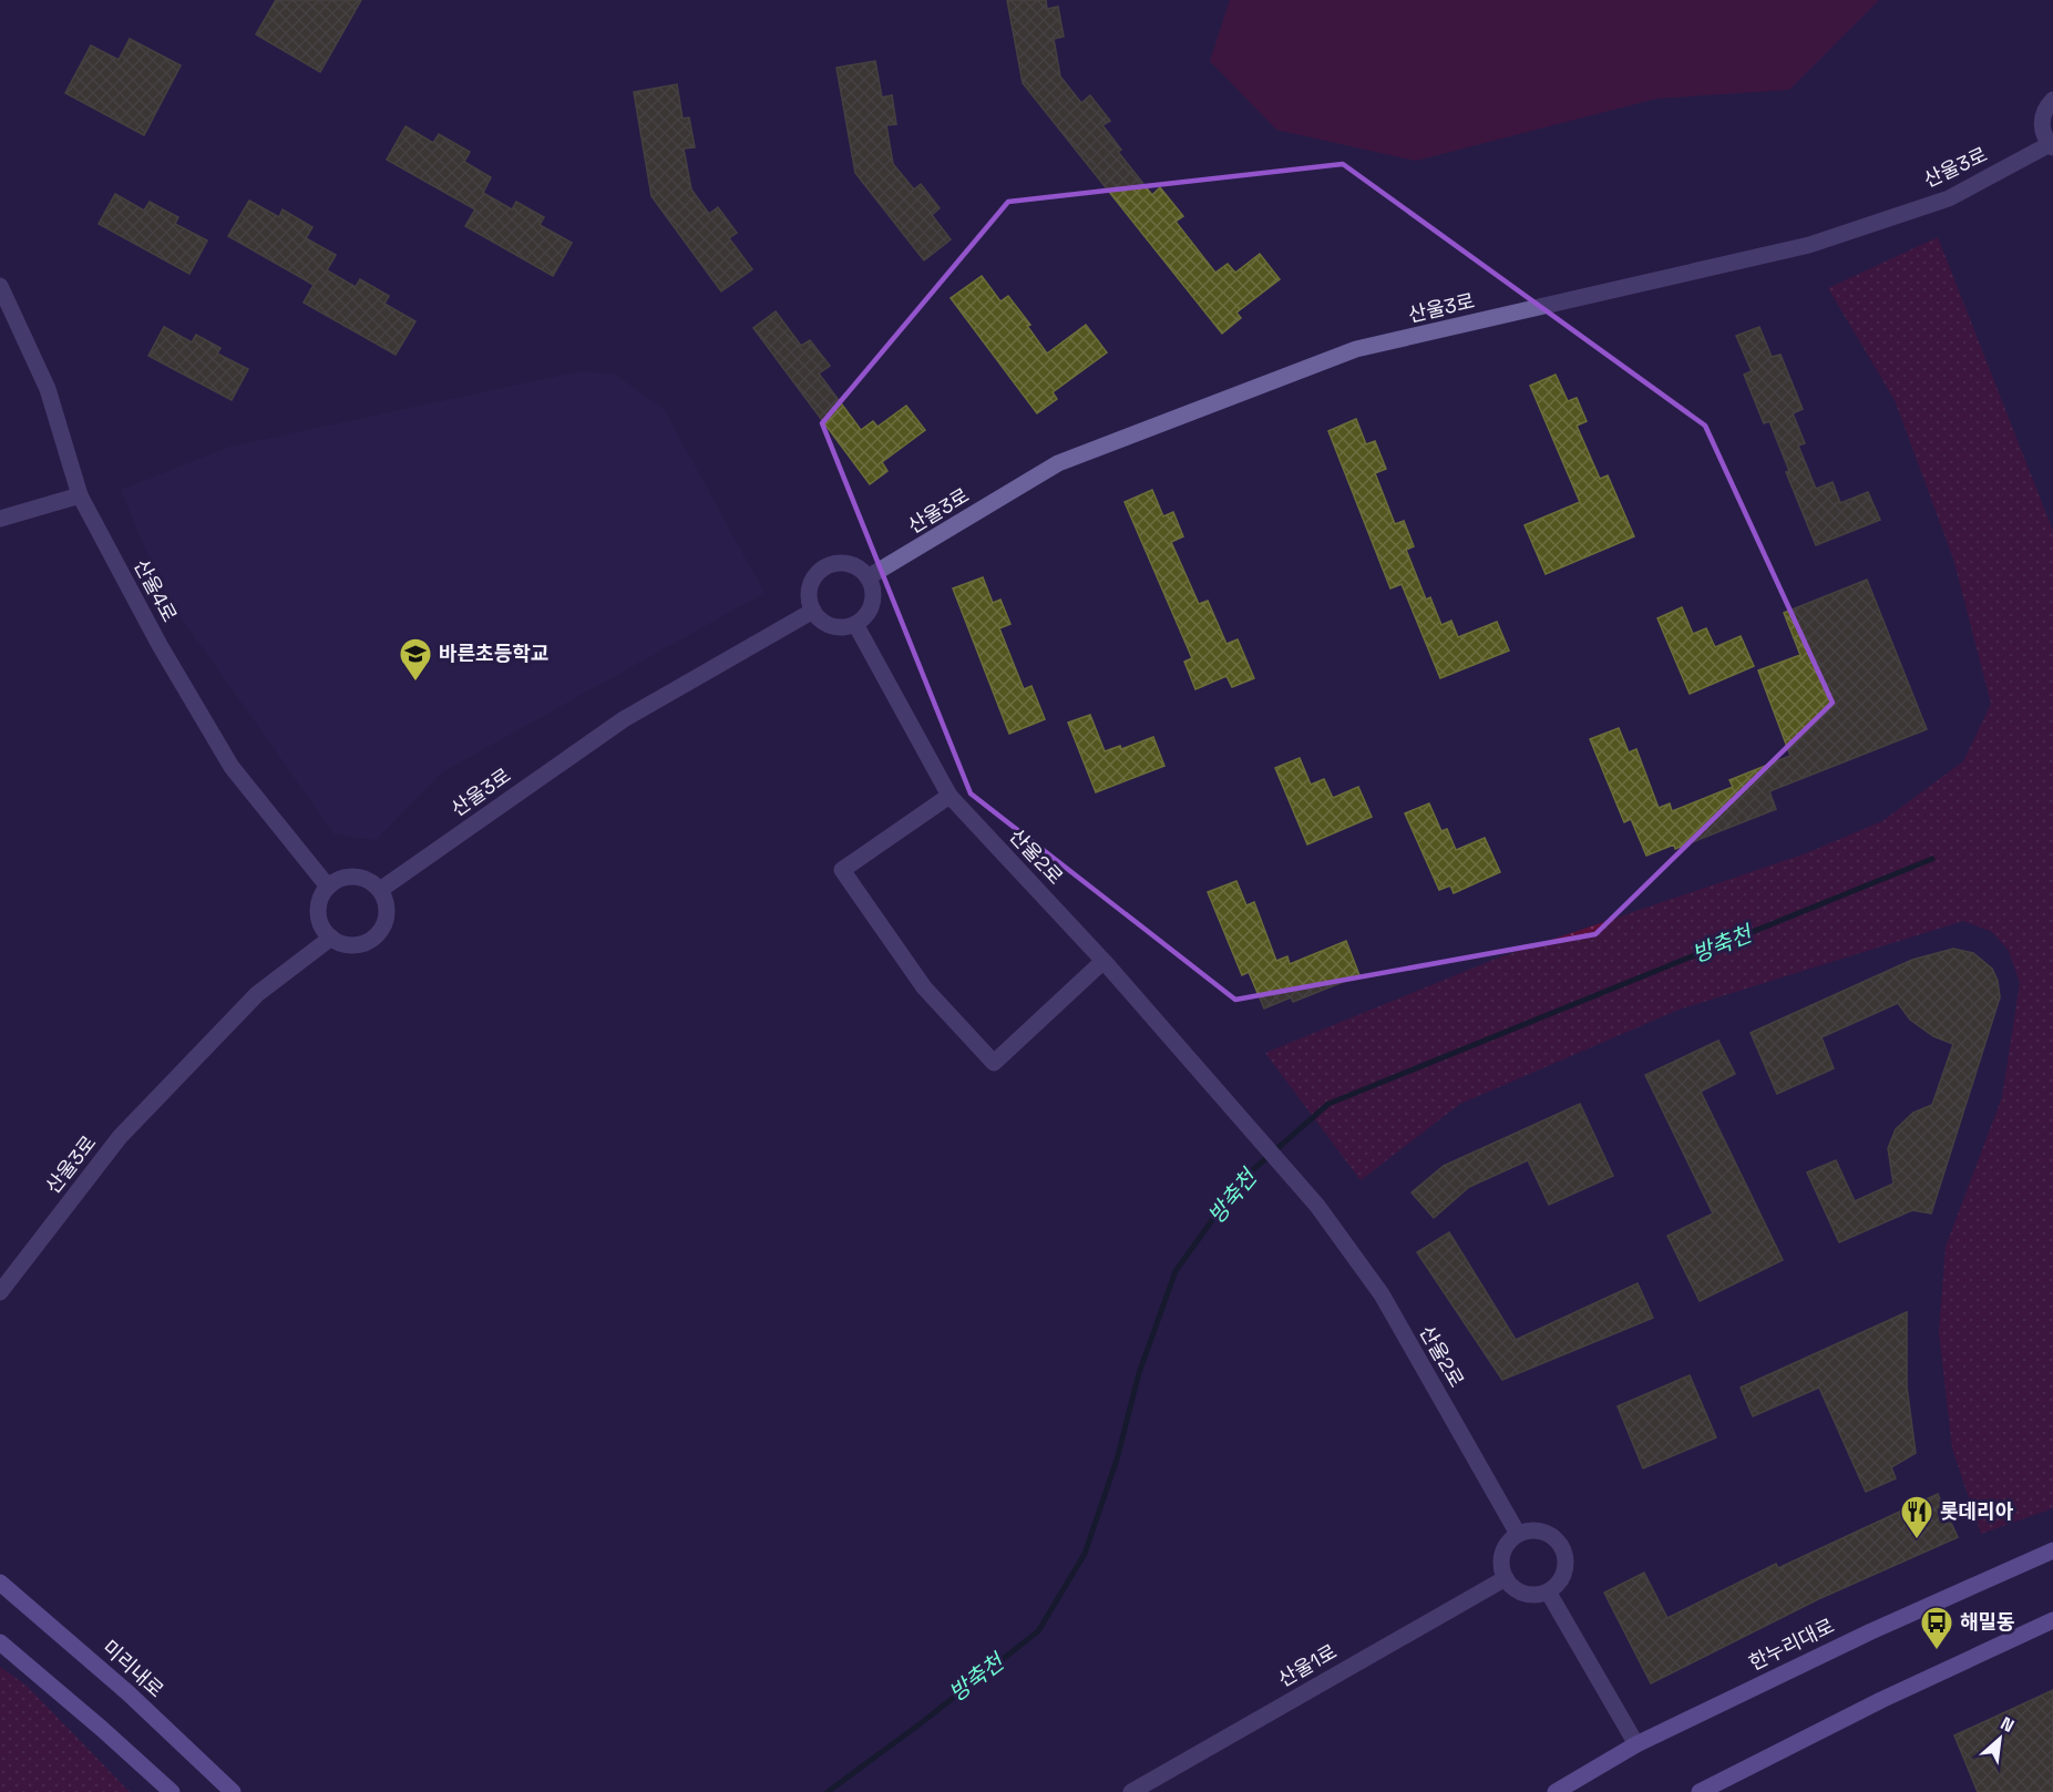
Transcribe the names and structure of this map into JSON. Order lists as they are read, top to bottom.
{
  "streets": {
    "street": [
      "산울3로",
      "산울4로",
      "산울2로",
      "한누리대로",
      "산울1로",
      "미리내로"
    ]
  },
  "crossings": [
    ["산울3로", "산울4로"],
    ["산울3로", "산울2로"],
    ["산울2로", "산울1로"]
  ],
  "water": ["방축천"],
  "places": {
    "school or university": ["바른초등학교"],
    "restaurant": ["롯데리아"],
    "bus stop": ["해밀동"]
  },
  "north": "top right"
}
